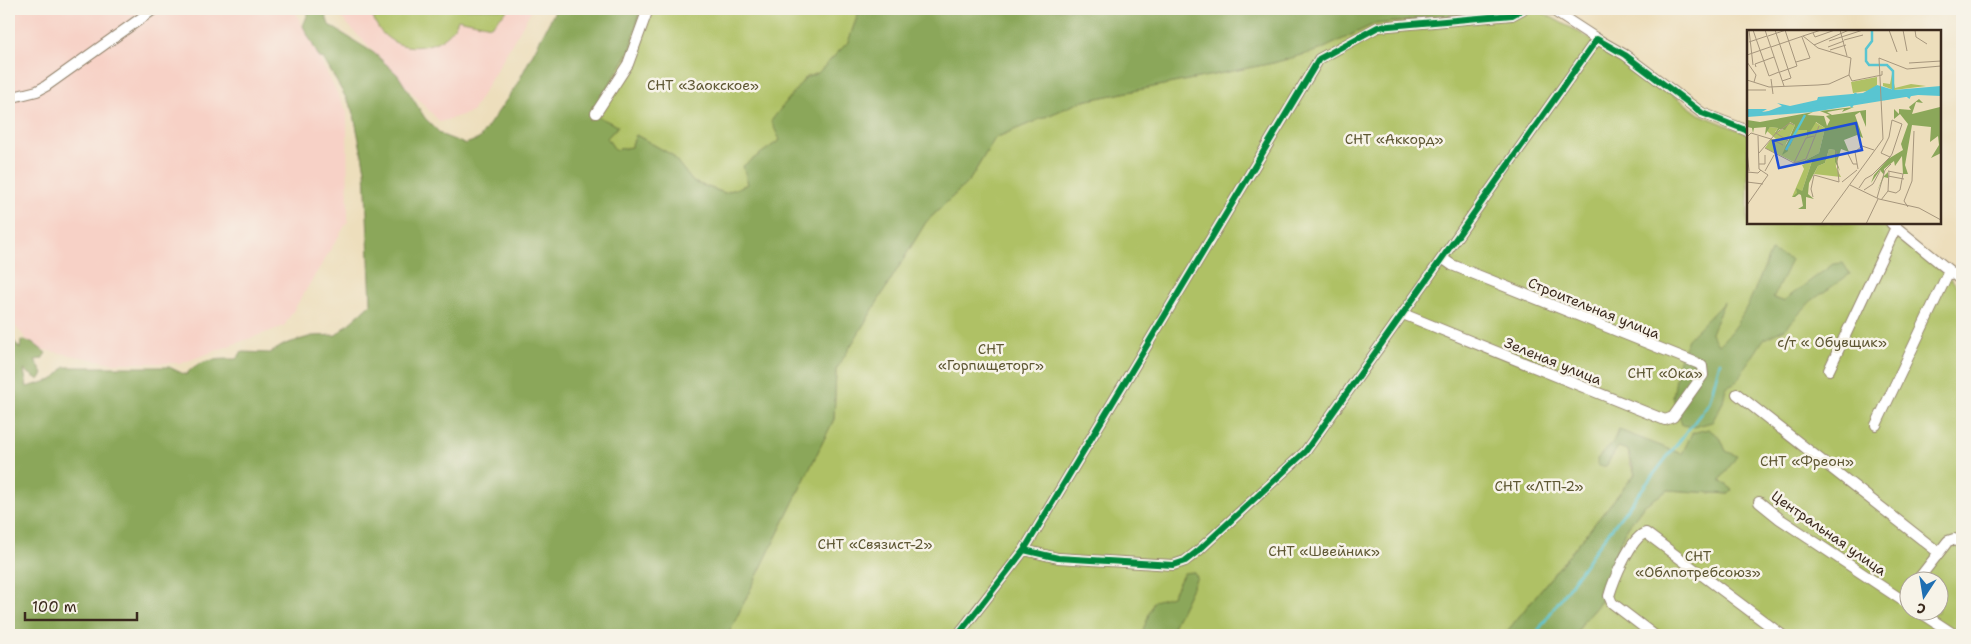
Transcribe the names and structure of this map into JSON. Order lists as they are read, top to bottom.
{
  "streets": {
    "street": ["Строительная улица", "Зеленая улица", "Центральная улица"]
  },
  "crossings": [
    ["Строительная улица", "Зеленая улица"]
  ],
  "parks": [
    "СНТ «Заокское»",
    "СНТ «Аккорд»",
    "с/т « Обувщик»",
    "СНТ «Горпищеторг»",
    "СНТ «Ока»",
    "СНТ «Фреон»",
    "СНТ «ЛТП-2»",
    "СНТ «Связист-2»",
    "СНТ «Швейник»",
    "СНТ «Облпотребсоюз»"
  ],
  "scale_bar": "100 m",
  "north": "bottom"
}
